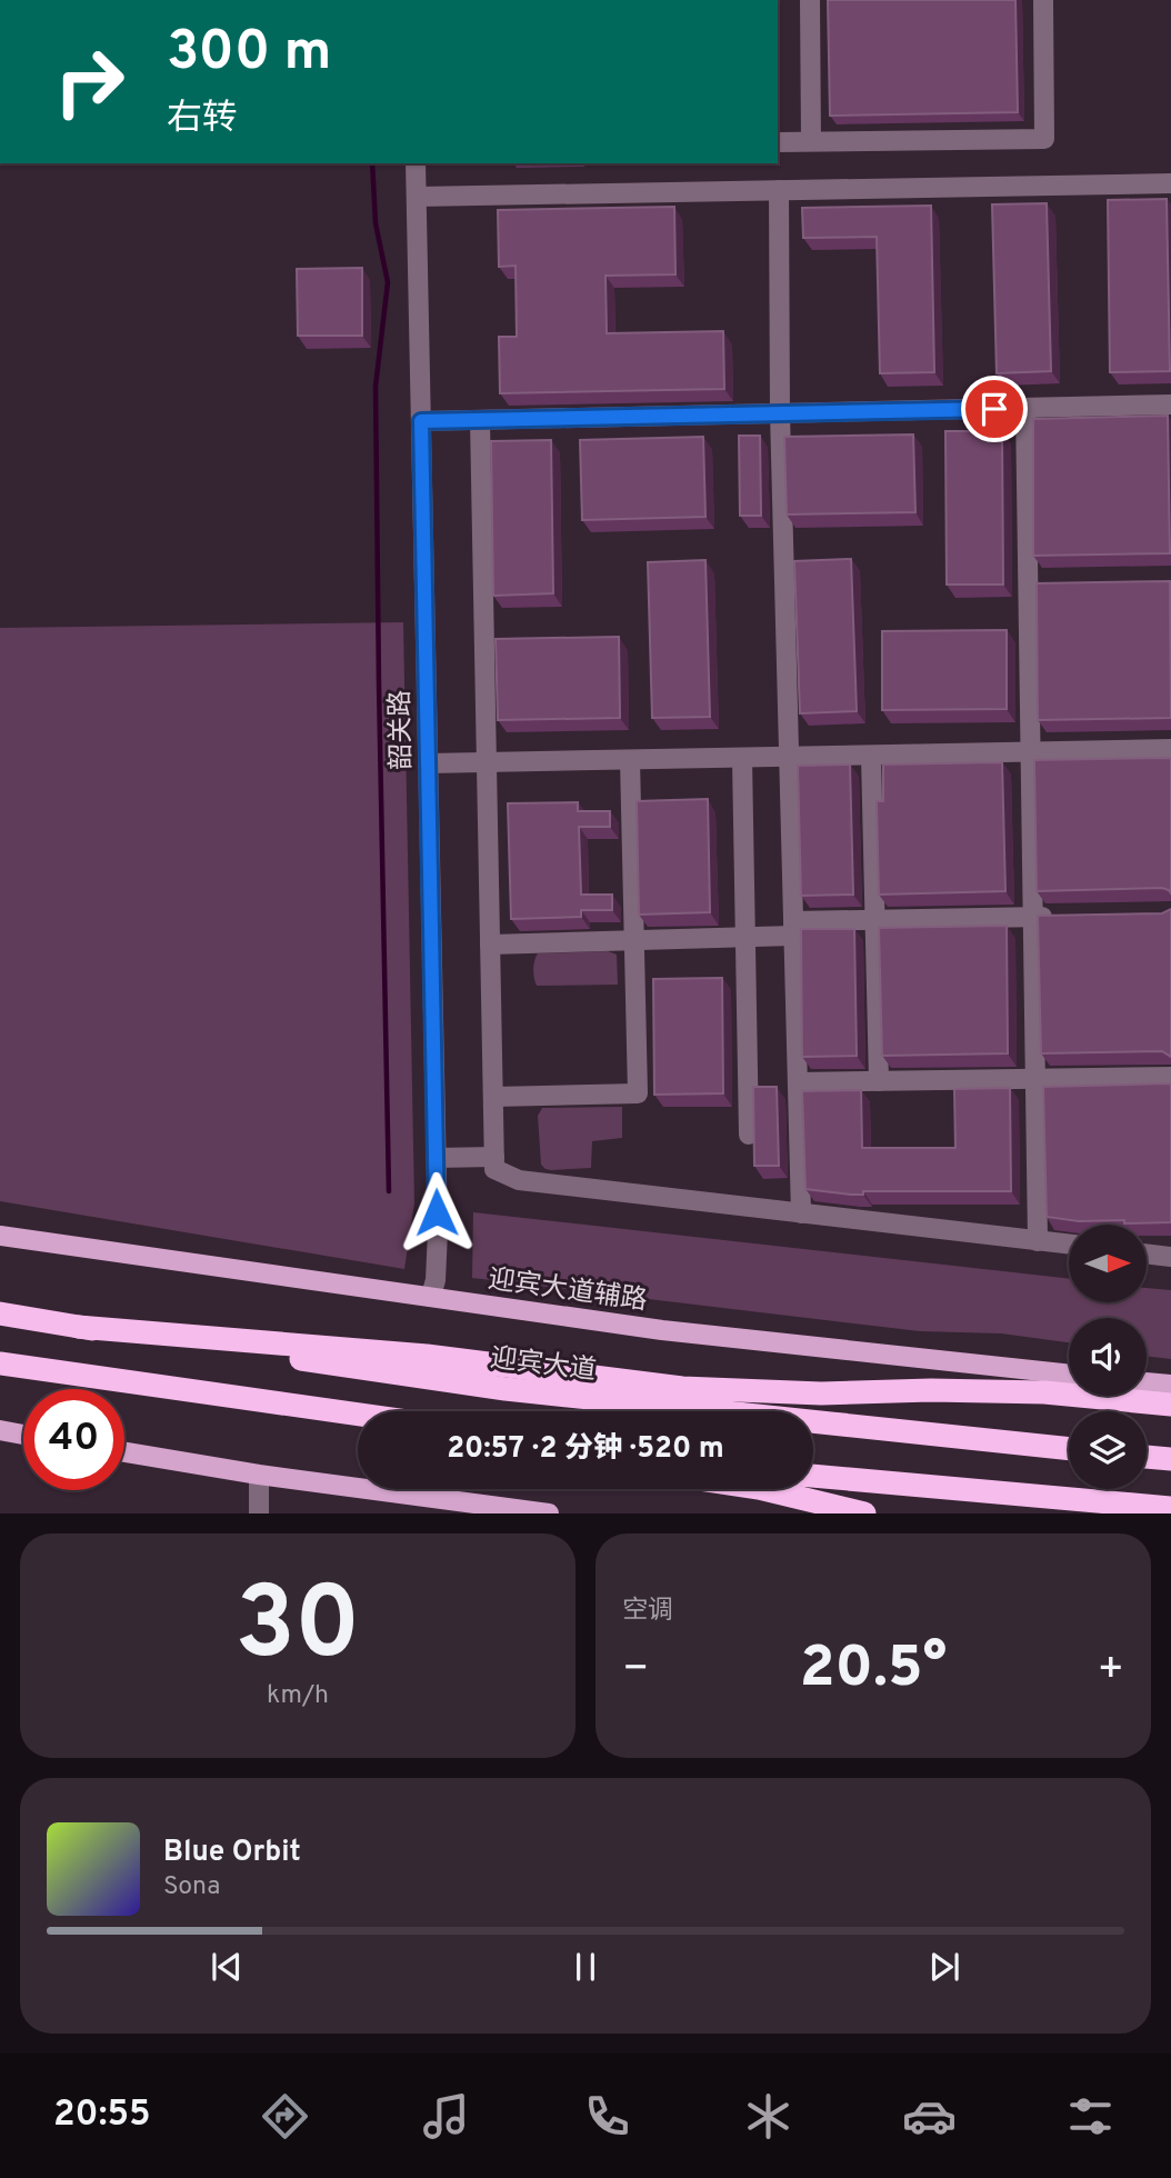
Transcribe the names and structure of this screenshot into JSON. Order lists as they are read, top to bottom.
{
  "streets": {
    "highway": ["迎宾大道"],
    "main road": ["迎宾大道辅路"],
    "street": ["韶关路"]
  },
  "crossings": [
    ["韶关路", "迎宾大道辅路"]
  ],
  "north": "right",
  "page": {
    "turn": ["300 m", "右转"],
    "limit": "40",
    "trip": "20:57 · 2 分钟 · 520 m",
    "tile": [
      ["30", "km/h"],
      "空调"
    ],
    "heat": ["−", "20.5°", "+"],
    "song": ["Blue Orbit", "Sona"],
    "tabs": "20:55"
  }
}
